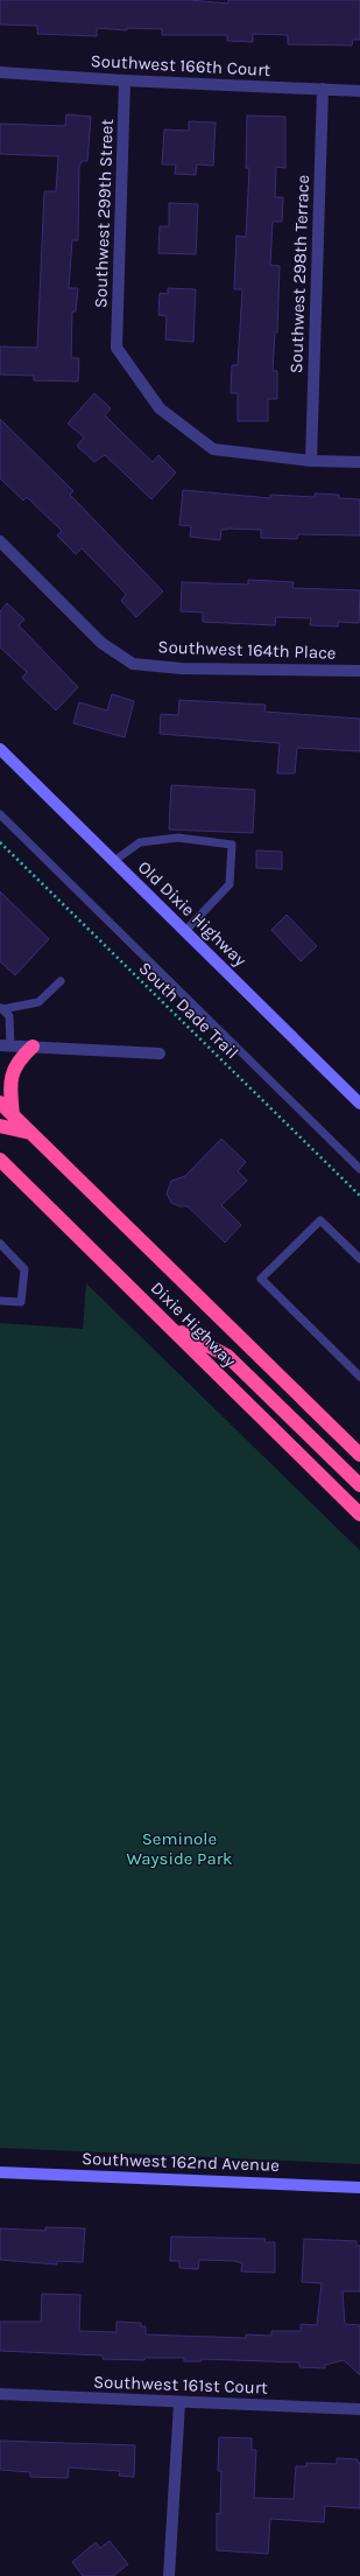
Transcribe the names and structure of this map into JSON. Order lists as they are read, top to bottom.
{
  "streets": {
    "highway": ["Dixie Highway"],
    "street": [
      "Southwest 166th Court",
      "Southwest 299th Street",
      "Southwest 298th Terrace",
      "Southwest 164th Place",
      "Old Dixie Highway",
      "Southwest 162nd Avenue",
      "Southwest 161st Court"
    ],
    "path": ["South Dade Trail"]
  },
  "crossings": [
    ["Southwest 166th Court", "Southwest 299th Street"],
    ["Southwest 166th Court", "Southwest 298th Terrace"],
    ["Southwest 299th Street", "Southwest 298th Terrace"]
  ],
  "parks": ["Seminole Wayside Park"]
}
